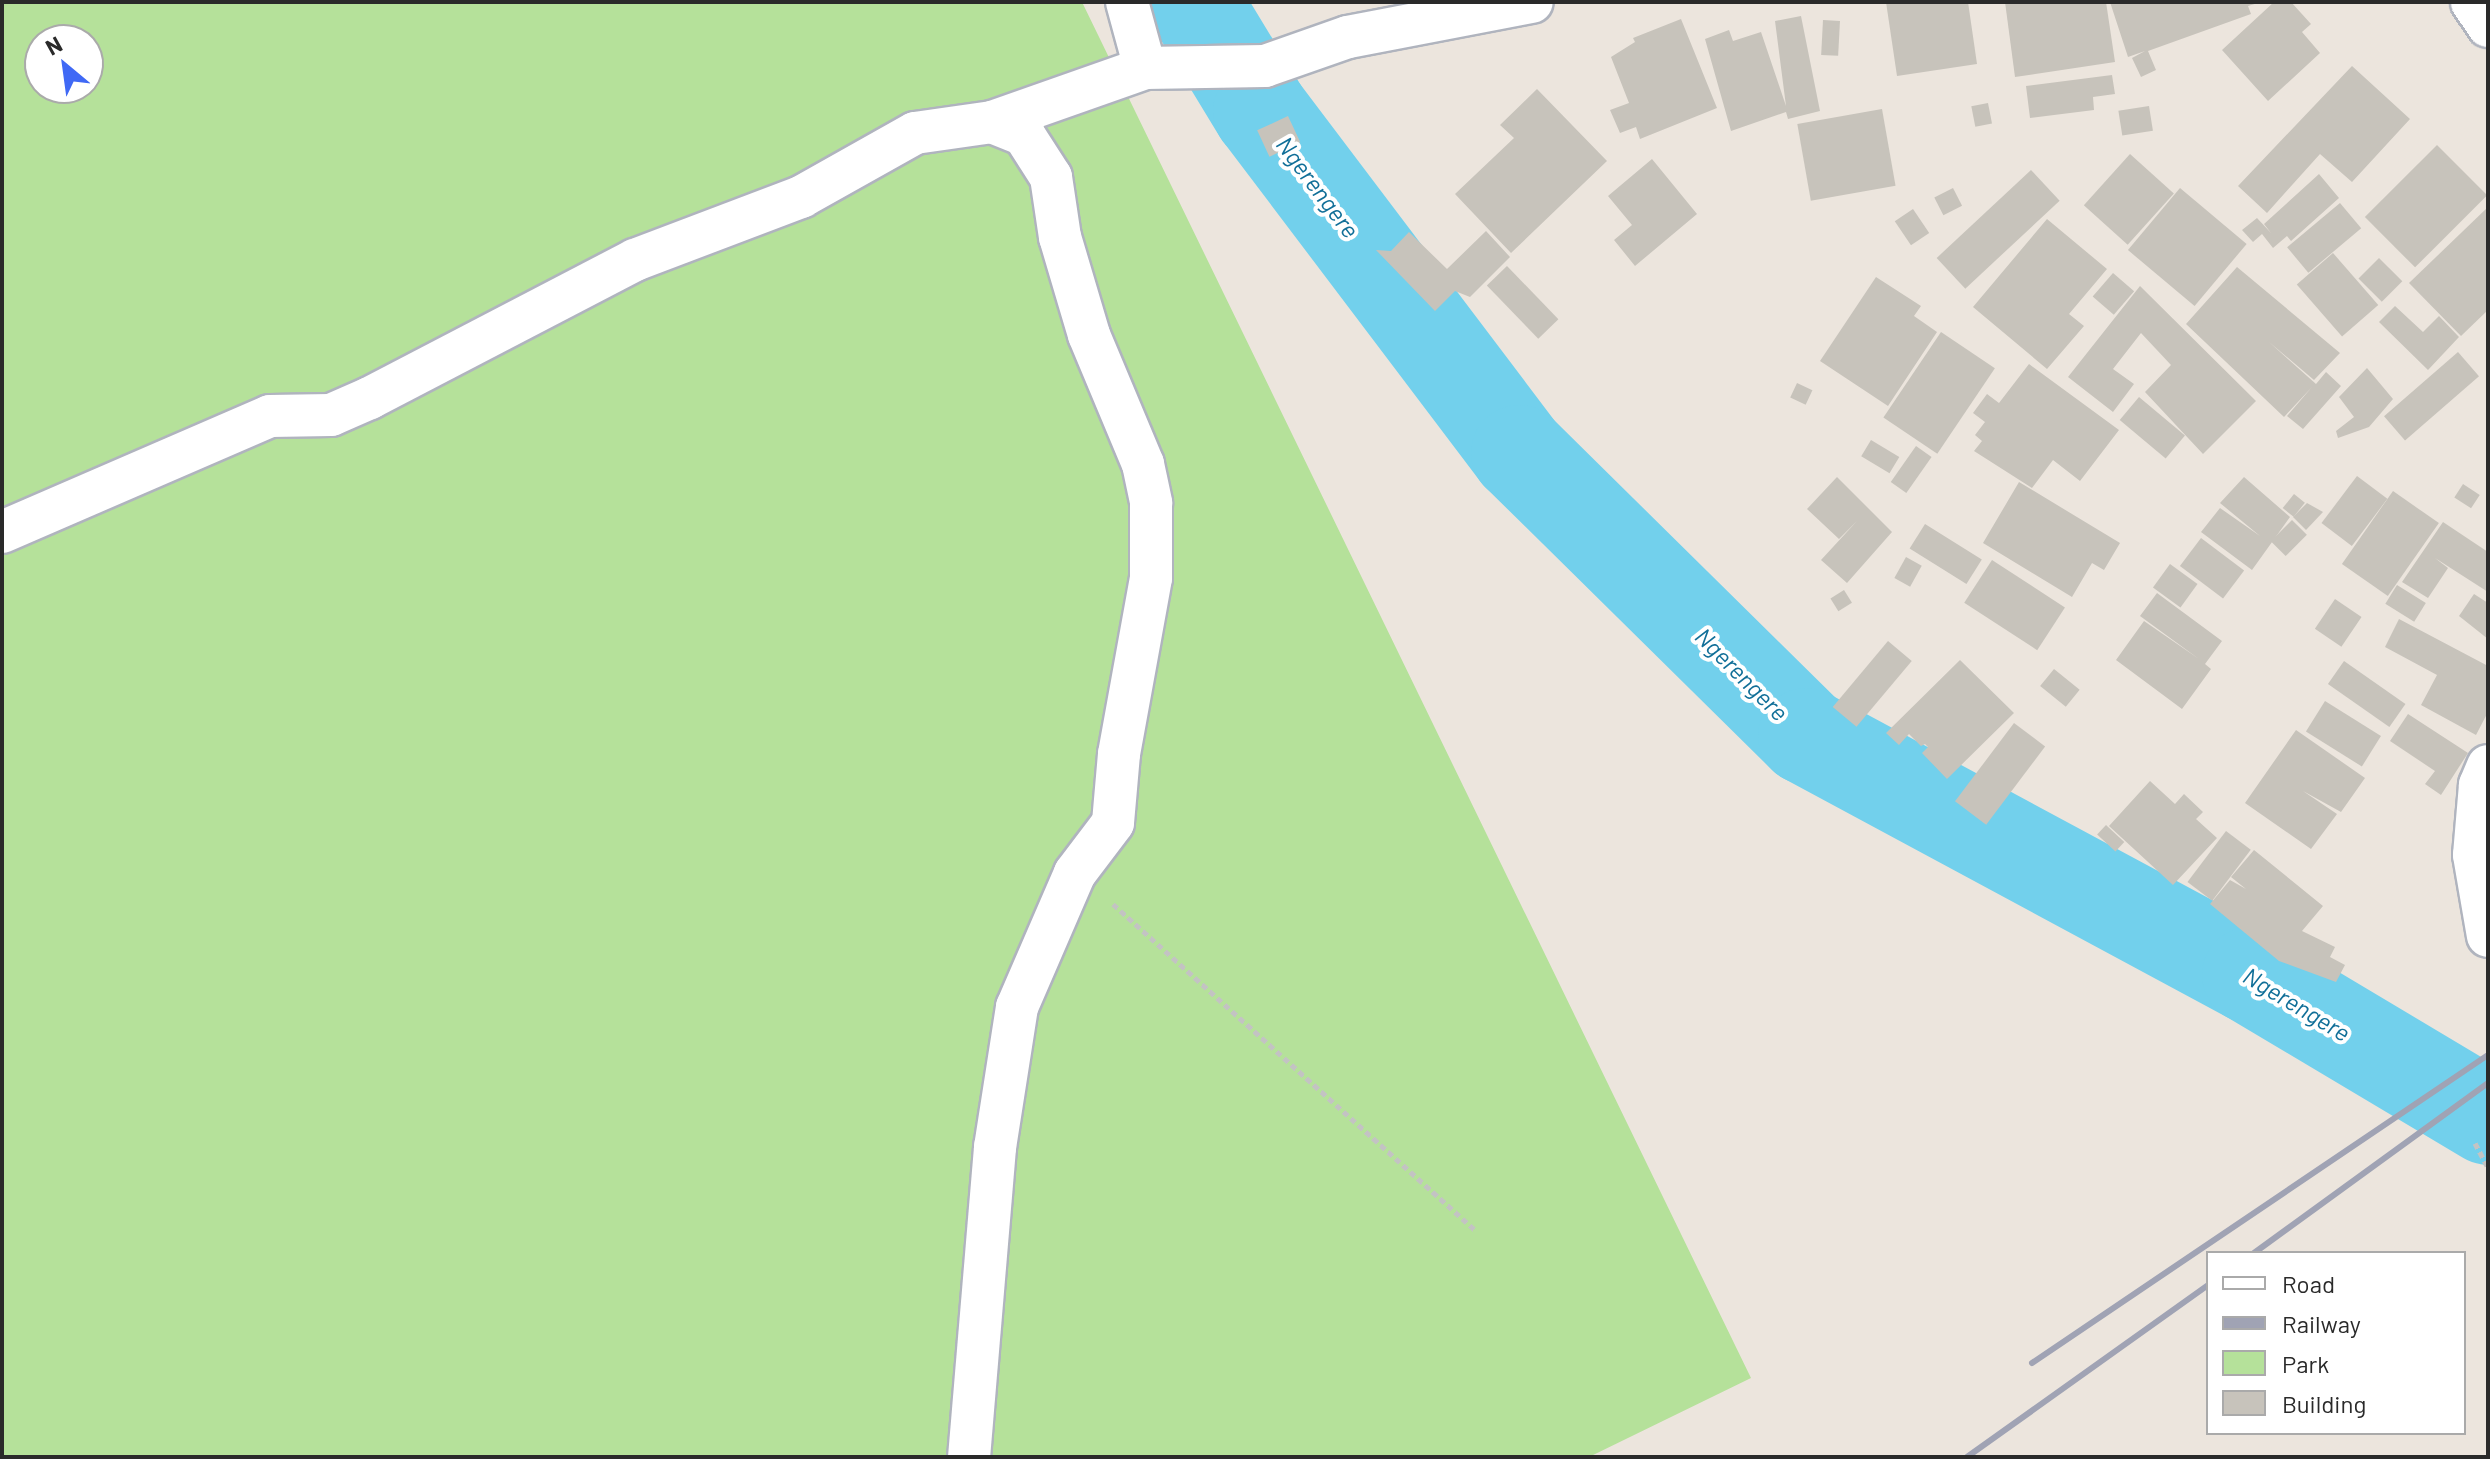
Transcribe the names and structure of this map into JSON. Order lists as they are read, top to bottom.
{
  "water": ["Ngerengere"],
  "legend": [
    "Road",
    "Railway",
    "Park",
    "Building"
  ],
  "north": "top left"
}
